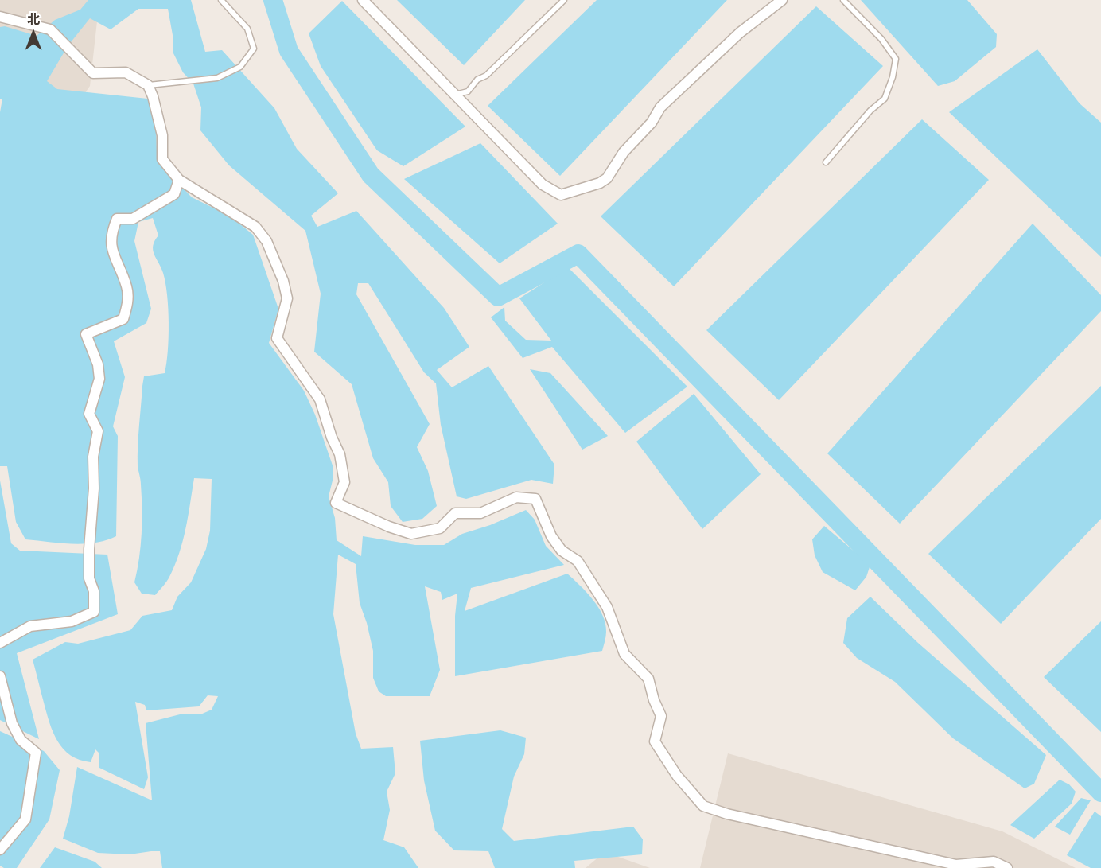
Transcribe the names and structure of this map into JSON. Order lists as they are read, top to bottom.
{
  "north": "top"
}
